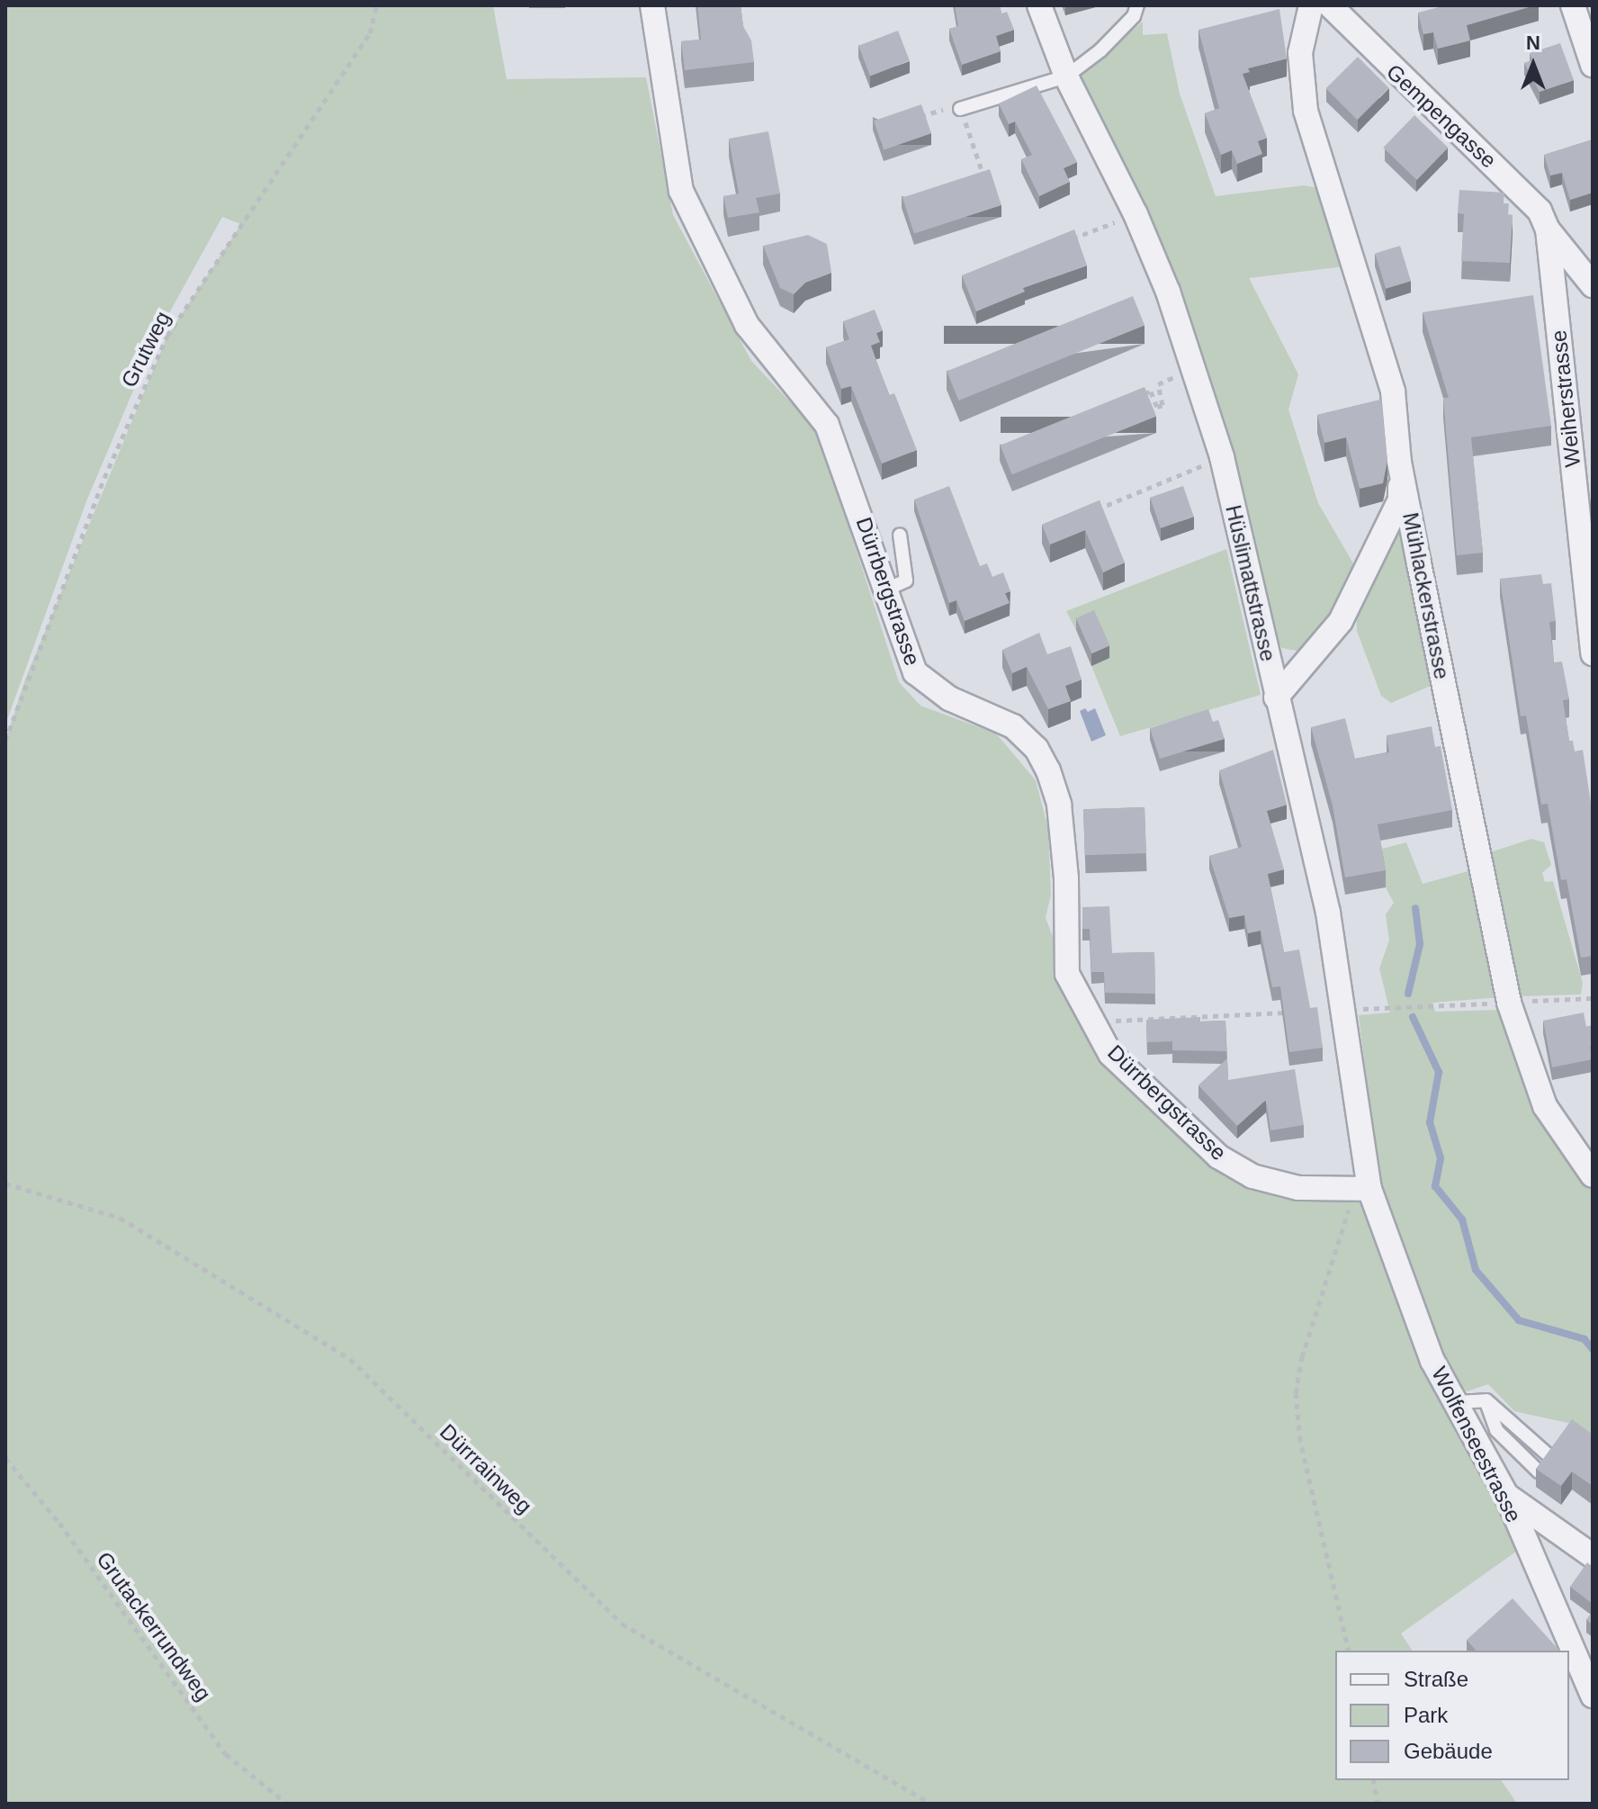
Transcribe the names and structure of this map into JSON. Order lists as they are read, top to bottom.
{
  "streets": {
    "street": [
      "Gempengasse",
      "Weiherstrasse",
      "Hüslimattstrasse",
      "Dürrbergstrasse",
      "Mühlackerstrasse",
      "Wolfenseestrasse"
    ],
    "path": ["Grutweg", "Dürrrainweg", "Grutackerrundweg"]
  },
  "crossings": [
    ["Gempengasse", "Weiherstrasse"],
    ["Hüslimattstrasse", "Dürrbergstrasse"],
    ["Hüslimattstrasse", "Wolfenseestrasse"],
    ["Dürrbergstrasse", "Wolfenseestrasse"]
  ],
  "legend": ["Straße", "Park", "Gebäude"],
  "north": "top"
}
